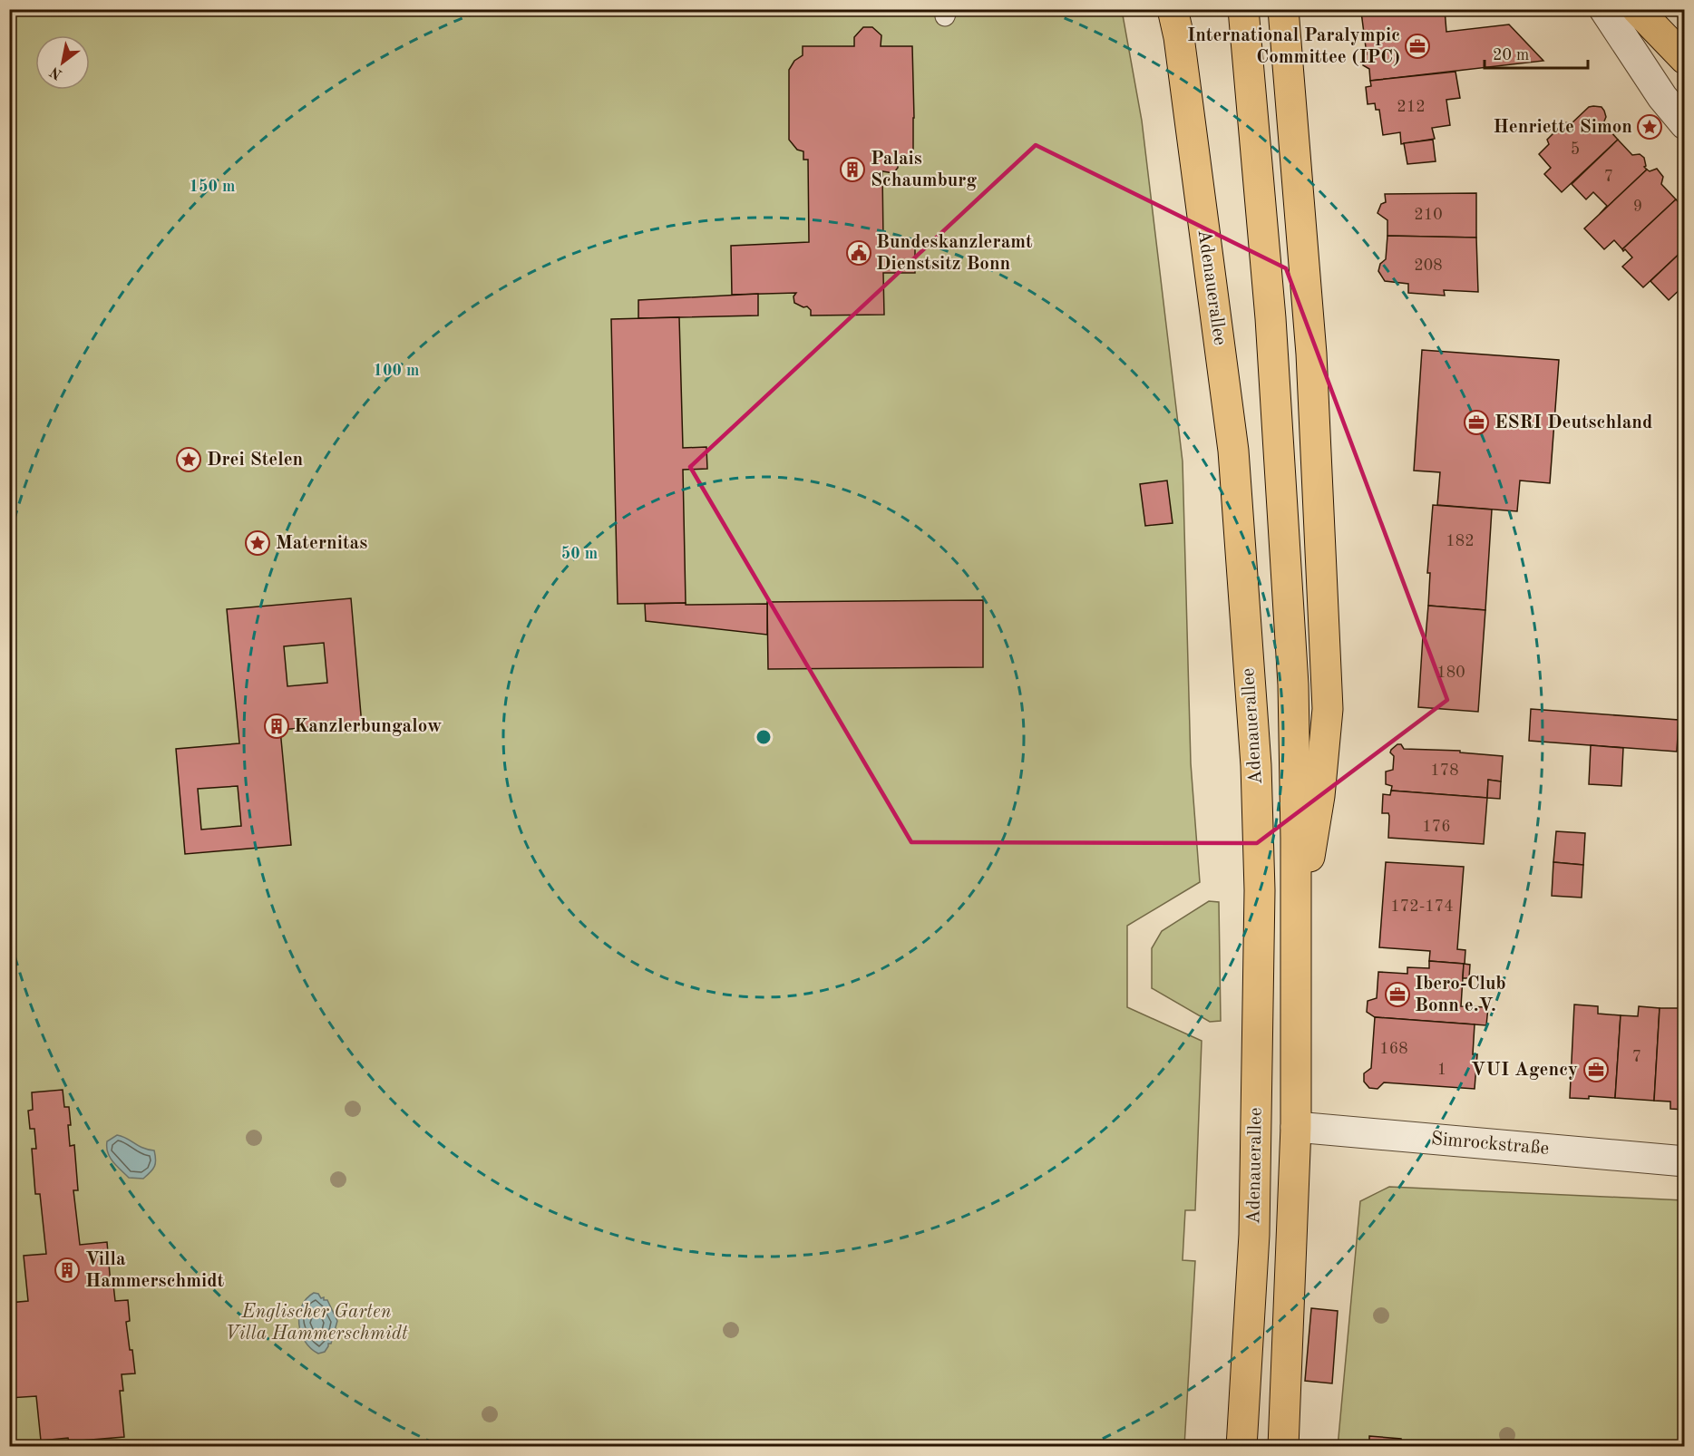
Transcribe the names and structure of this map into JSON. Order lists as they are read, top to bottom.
{
  "streets": {
    "main road": ["Adenauerallee"],
    "street": ["Simrockstraße"]
  },
  "crossings": [
    ["Adenauerallee", "Simrockstraße"]
  ],
  "parks": ["Englischer Garten Villa Hammerschmidt"],
  "places": {
    "office": [
      "International Paralympic Committee (IPC)",
      "ESRI Deutschland",
      "Ibero-Club Bonn e.V.",
      "VUI Agency"
    ],
    "place": ["Henriette Simon", "Drei Stelen", "Maternitas"],
    "building": ["Palais Schaumburg", "Kanzlerbungalow", "Villa Hammerschmidt"],
    "public building": ["Bundeskanzleramt Dienstsitz Bonn"]
  },
  "house_numbers": [
    "212",
    "5",
    "7",
    "9",
    "210",
    "208",
    "182",
    "180",
    "178",
    "176",
    "172-174",
    "168",
    "7",
    "1"
  ],
  "scale_bar": "20 m",
  "north": "bottom left",
  "rings": ["150 m", "100 m", "50 m"]
}
